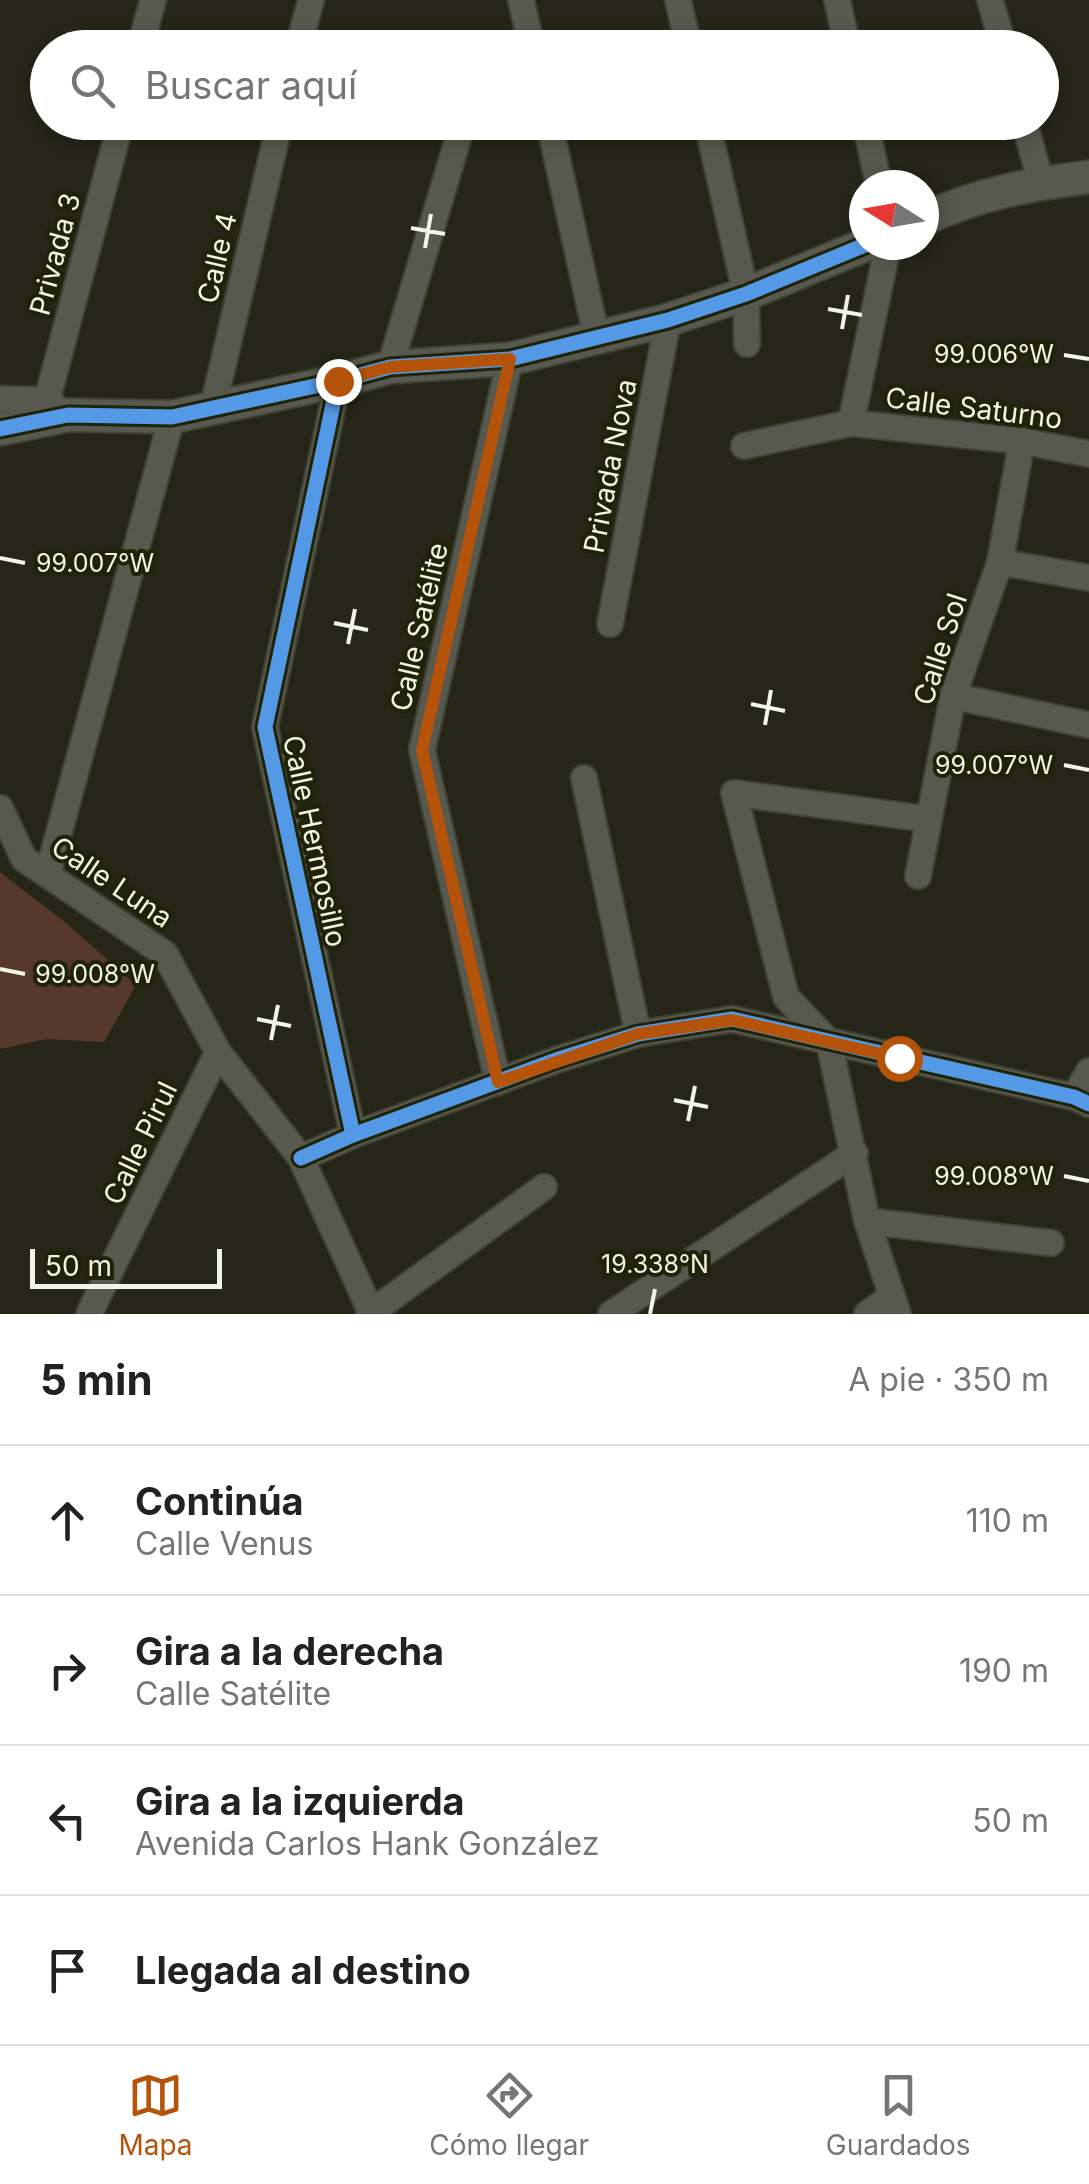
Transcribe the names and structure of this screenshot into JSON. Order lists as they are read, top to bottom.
{
  "streets": {
    "street": [
      "Privada 3",
      "Calle 4",
      "Calle Saturno",
      "Privada Nova",
      "Calle Satélite",
      "Calle Sol",
      "Calle Hermosillo",
      "Calle Luna",
      "Calle Pirul"
    ]
  },
  "crossings": [
    ["Calle Saturno", "Calle Sol"],
    ["Calle Luna", "Calle Pirul"]
  ],
  "scale_bar": "50 m",
  "north": "left",
  "page": {
    "search": "Buscar aquí",
    "scale": "50 m",
    "heading": ["5 min", "A pie · 350 m"],
    "list": [
      ["Continúa", "Calle Venus", "110 m"],
      ["Gira a la derecha", "Calle Satélite", "190 m"],
      ["Gira a la izquierda", "Avenida Carlos Hank González", "50 m"],
      "Llegada al destino"
    ],
    "nav": ["Mapa", "Cómo llegar", "Guardados"]
  },
  "coordinates": [
    "99.006°W",
    "99.007°W",
    "99.008°W",
    "19.338°N"
  ]
}
